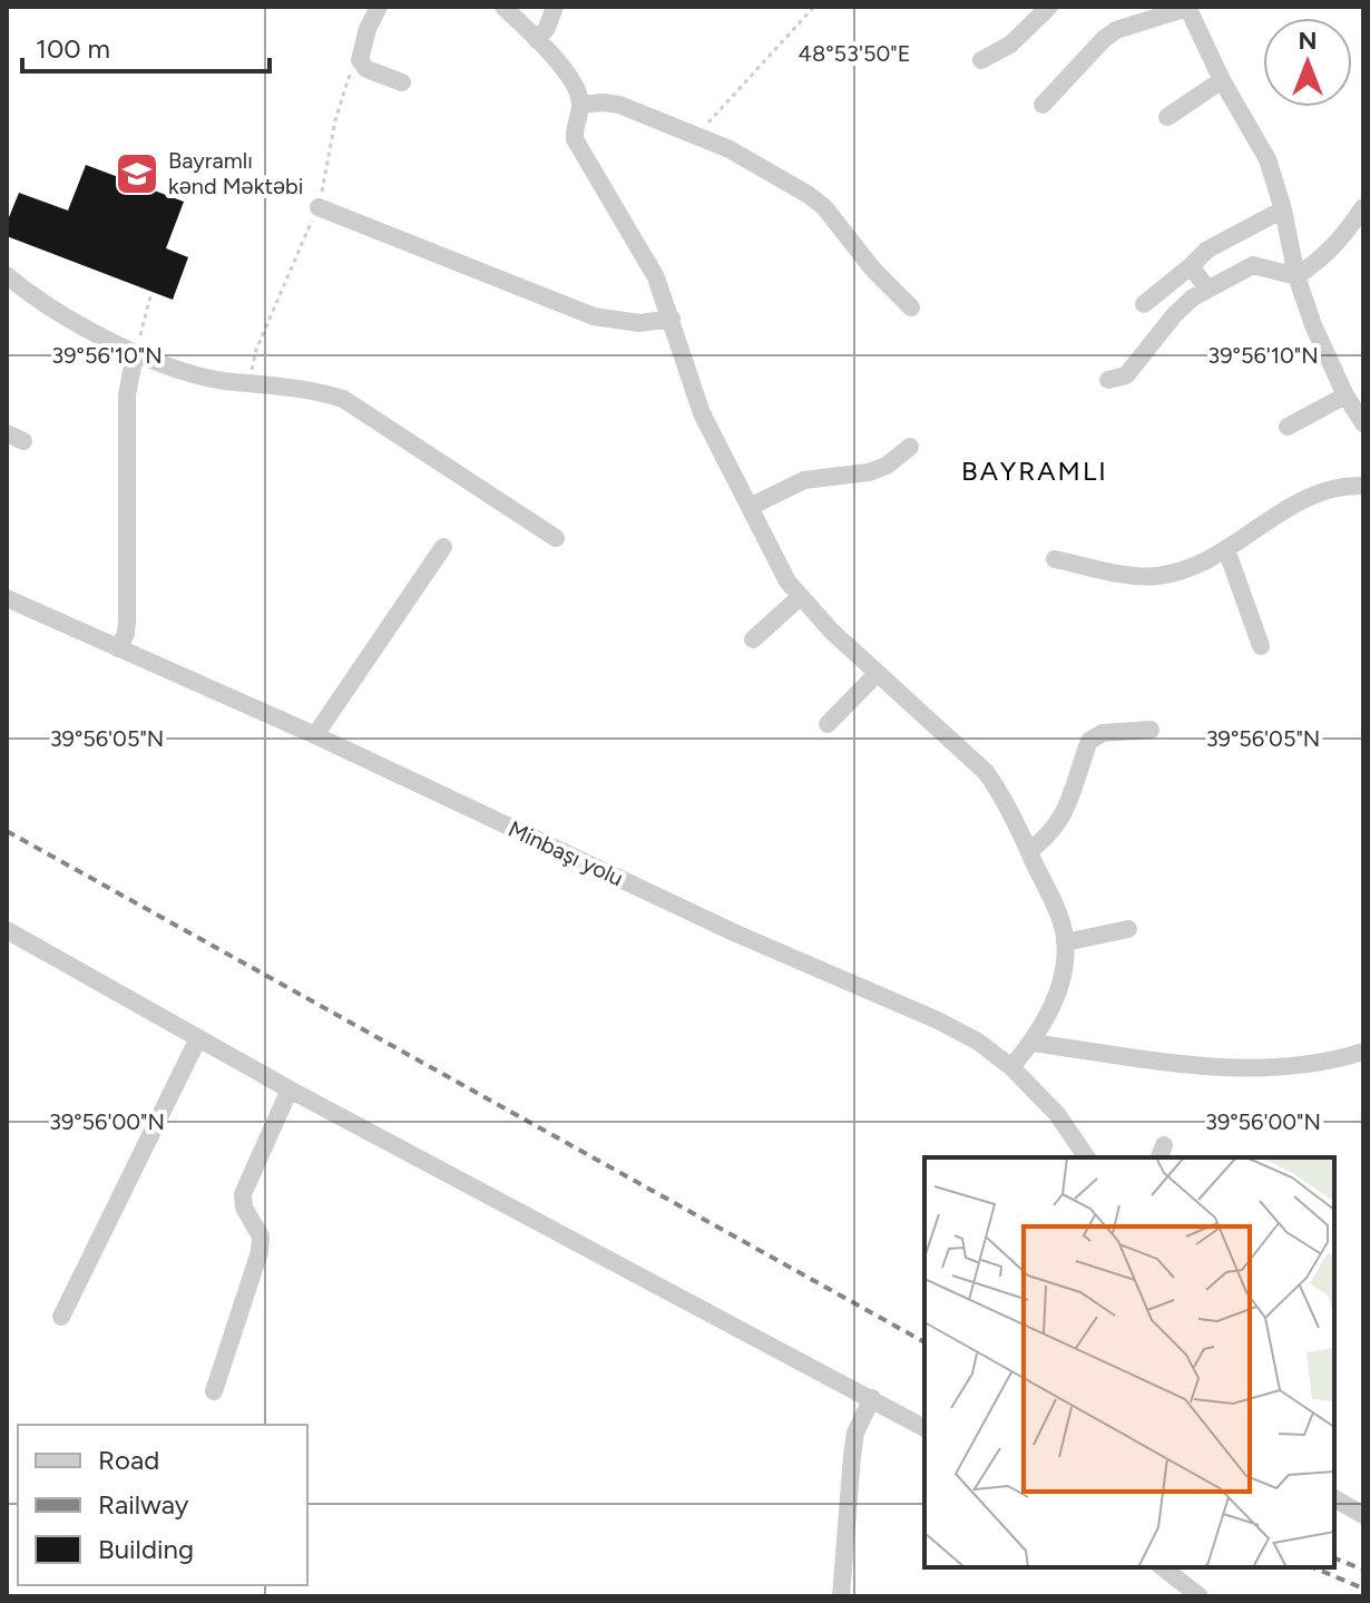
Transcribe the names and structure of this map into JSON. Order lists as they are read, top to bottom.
{
  "streets": {
    "street": ["Minbaşı yolu"]
  },
  "districts": ["BAYRAMLI"],
  "places": {
    "school or university": ["Bayramlı kənd Məktəbi"]
  },
  "legend": ["Road", "Railway", "Building"],
  "scale_bar": "100 m",
  "north": "top",
  "coordinates": [
    "48°53'50\"E",
    "39°56'10\"N",
    "39°56'05\"N",
    "39°56'00\"N"
  ]
}
